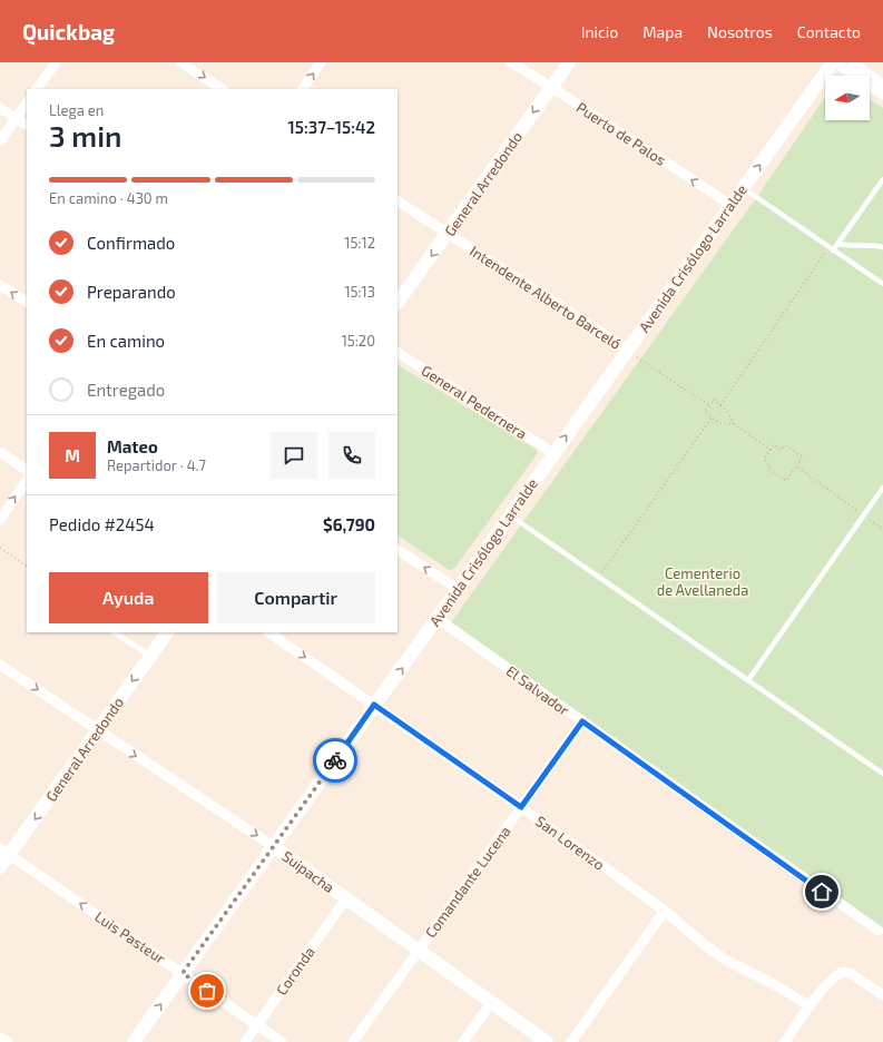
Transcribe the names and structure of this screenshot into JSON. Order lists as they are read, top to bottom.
{
  "streets": {
    "street": [
      "Puerto de Palos",
      "General Arredondo",
      "Avenida Crisólogo Larralde",
      "Intendente Alberto Barceló",
      "General Pedernera",
      "El Salvador",
      "San Lorenzo",
      "Suipacha",
      "Comandante Lucena",
      "Luis Pasteur",
      "Coronda"
    ]
  },
  "crossings": [
    ["Puerto de Palos", "General Arredondo"],
    ["Puerto de Palos", "Avenida Crisólogo Larralde"],
    ["General Arredondo", "Intendente Alberto Barceló"],
    ["General Arredondo", "Suipacha"],
    ["General Arredondo", "Luis Pasteur"],
    ["Avenida Crisólogo Larralde", "Intendente Alberto Barceló"],
    ["Avenida Crisólogo Larralde", "General Pedernera"],
    ["Avenida Crisólogo Larralde", "El Salvador"],
    ["Avenida Crisólogo Larralde", "San Lorenzo"],
    ["Avenida Crisólogo Larralde", "Suipacha"],
    ["Avenida Crisólogo Larralde", "Luis Pasteur"],
    ["El Salvador", "Comandante Lucena"],
    ["San Lorenzo", "Comandante Lucena"],
    ["Suipacha", "Comandante Lucena"],
    ["Suipacha", "Coronda"],
    ["Luis Pasteur", "Coronda"]
  ],
  "one_way": [
    "Puerto de Palos",
    "General Arredondo",
    "Avenida Crisólogo Larralde",
    "Suipacha",
    "Luis Pasteur"
  ],
  "parks": ["Cementerio de Avellaneda"],
  "north": "left",
  "page": {
    "header": "Quickbag",
    "nav": [
      "Inicio",
      "Mapa",
      "Nosotros",
      "Contacto"
    ],
    "heading": ["3 min", "Llega en", "15:37–15:42"],
    "panel": [
      "Mateo",
      "Repartidor · 4.7",
      "Pedido #2454",
      "$6,790"
    ],
    "bar": "En camino · 430 m",
    "list": [
      ["Confirmado", "15:12"],
      ["Preparando", "15:13"],
      ["En camino", "15:20"],
      "Entregado"
    ],
    "round": "M",
    "buttons": ["Ayuda", "Compartir"]
  }
}
